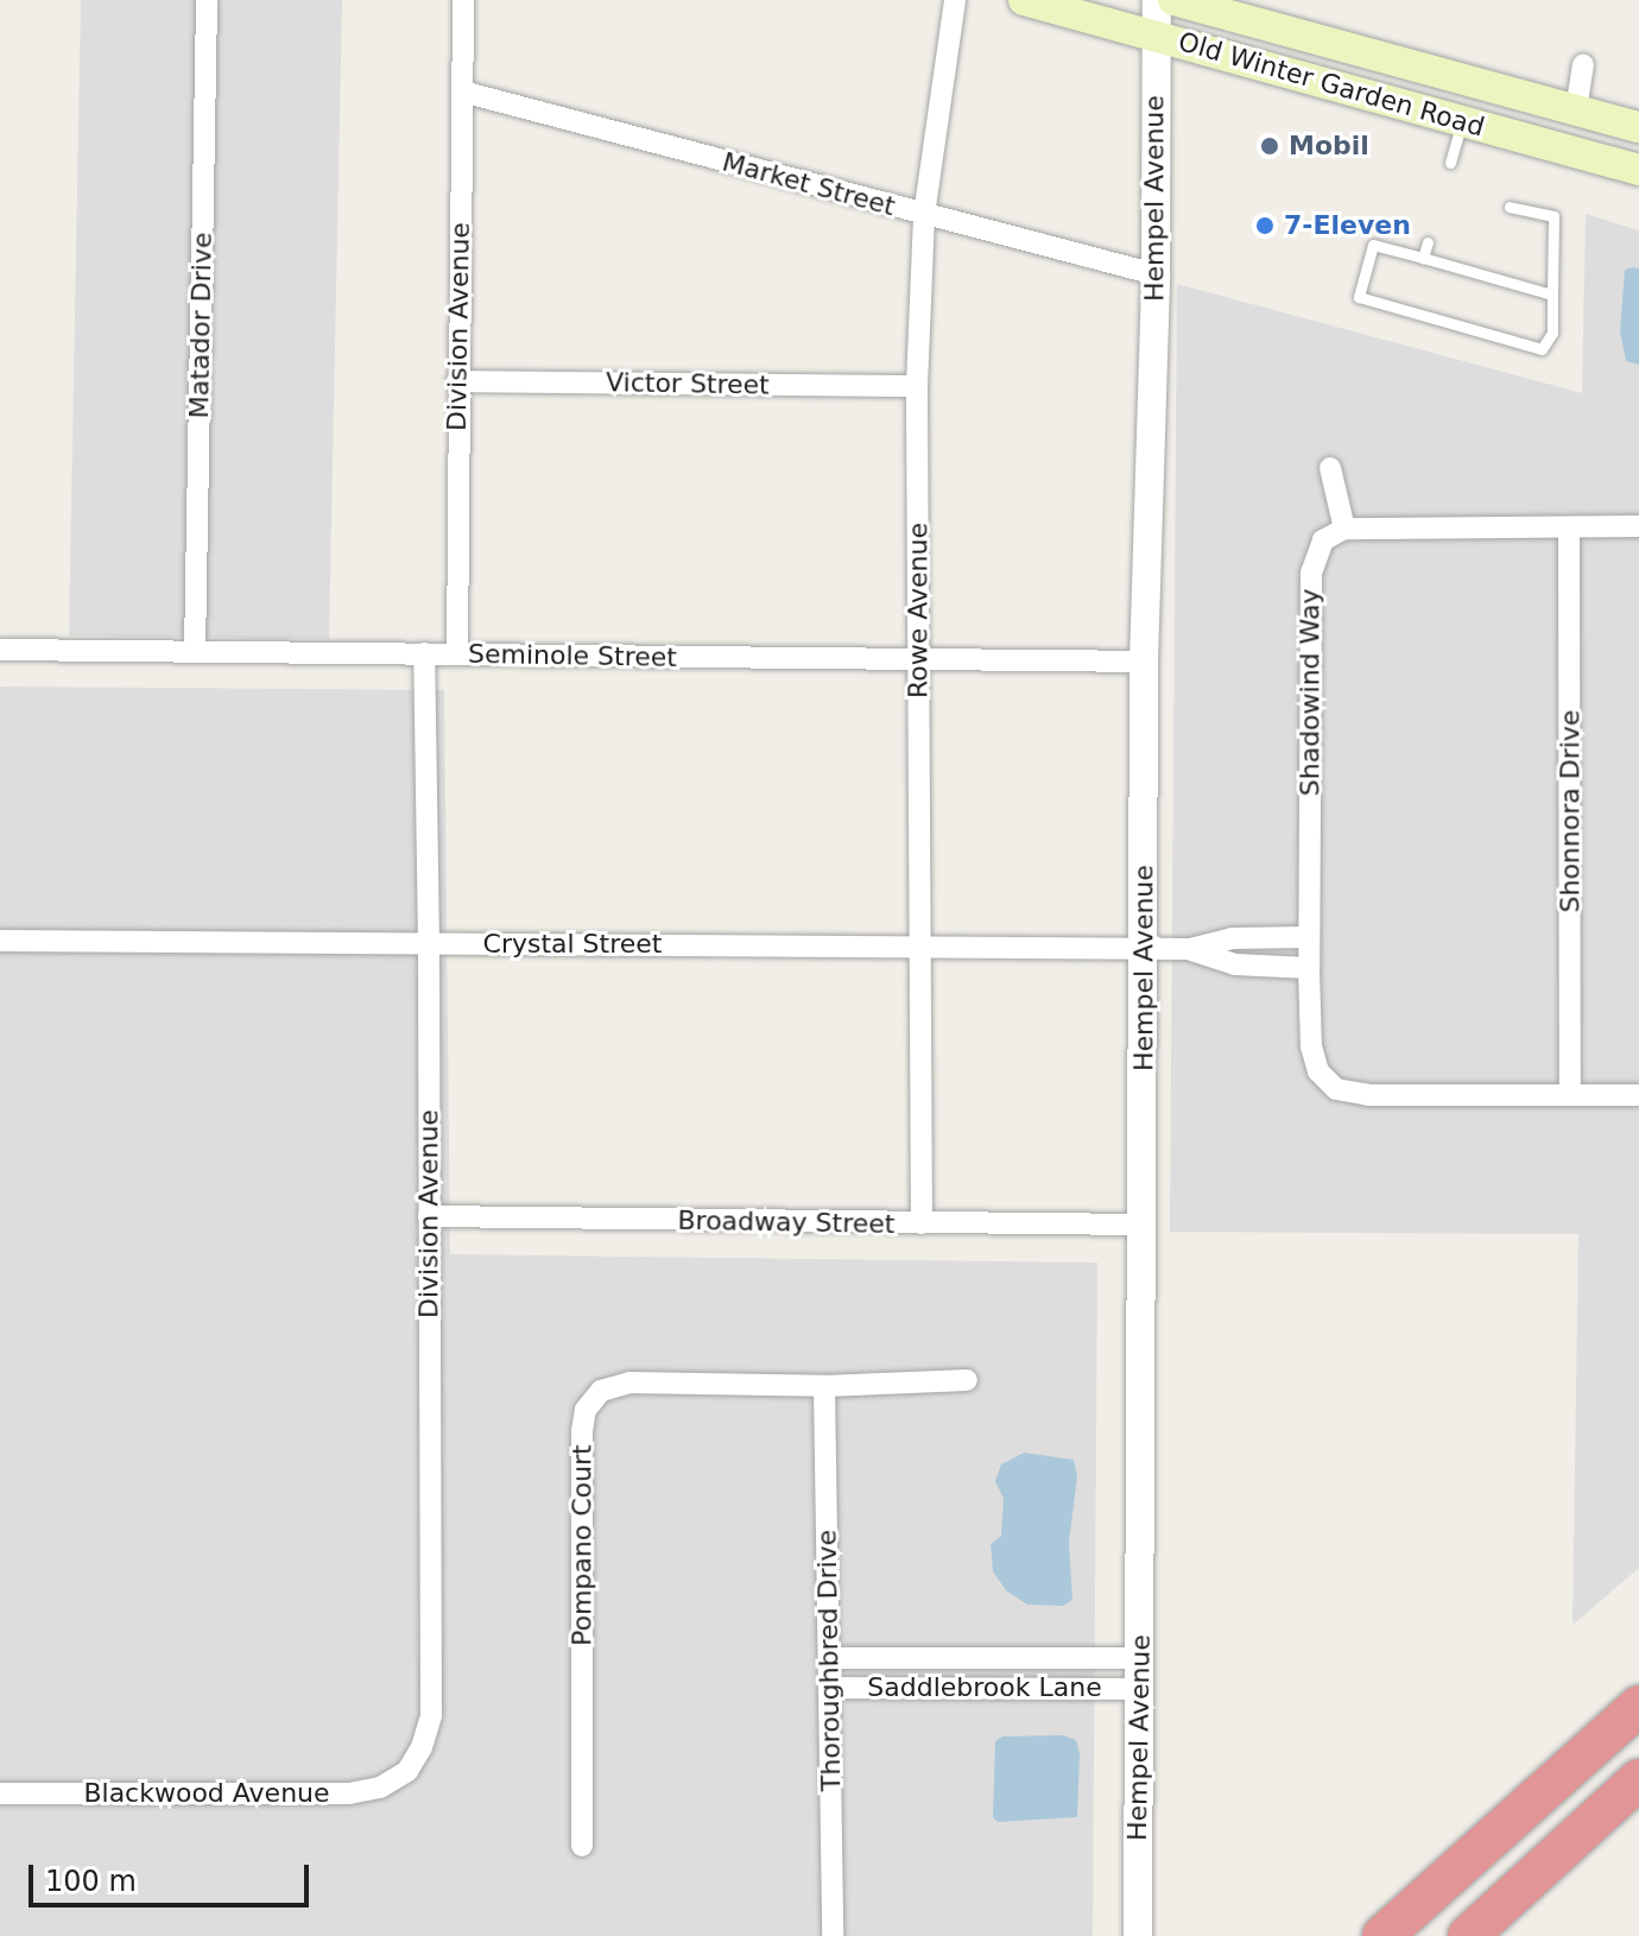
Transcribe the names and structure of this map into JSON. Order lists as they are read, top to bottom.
{
  "streets": {
    "main road": ["Old Winter Garden Road"],
    "street": [
      "Market Street",
      "Hempel Avenue",
      "Matador Drive",
      "Division Avenue",
      "Victor Street",
      "Rowe Avenue",
      "Seminole Street",
      "Shadowind Way",
      "Shonnora Drive",
      "Crystal Street",
      "Broadway Street",
      "Pompano Court",
      "Thoroughbred Drive",
      "Saddlebrook Lane",
      "Blackwood Avenue"
    ]
  },
  "crossings": [
    ["Old Winter Garden Road", "Hempel Avenue"],
    ["Market Street", "Hempel Avenue"],
    ["Market Street", "Division Avenue"],
    ["Market Street", "Rowe Avenue"],
    ["Hempel Avenue", "Seminole Street"],
    ["Hempel Avenue", "Crystal Street"],
    ["Hempel Avenue", "Broadway Street"],
    ["Hempel Avenue", "Saddlebrook Lane"],
    ["Matador Drive", "Seminole Street"],
    ["Division Avenue", "Victor Street"],
    ["Division Avenue", "Seminole Street"],
    ["Division Avenue", "Crystal Street"],
    ["Division Avenue", "Broadway Street"],
    ["Division Avenue", "Blackwood Avenue"],
    ["Victor Street", "Rowe Avenue"],
    ["Rowe Avenue", "Seminole Street"],
    ["Rowe Avenue", "Crystal Street"],
    ["Rowe Avenue", "Broadway Street"],
    ["Shadowind Way", "Shonnora Drive"],
    ["Pompano Court", "Thoroughbred Drive"],
    ["Thoroughbred Drive", "Saddlebrook Lane"]
  ],
  "places": ["Mobil", "7-Eleven"],
  "scale_bar": "100 m"
}
